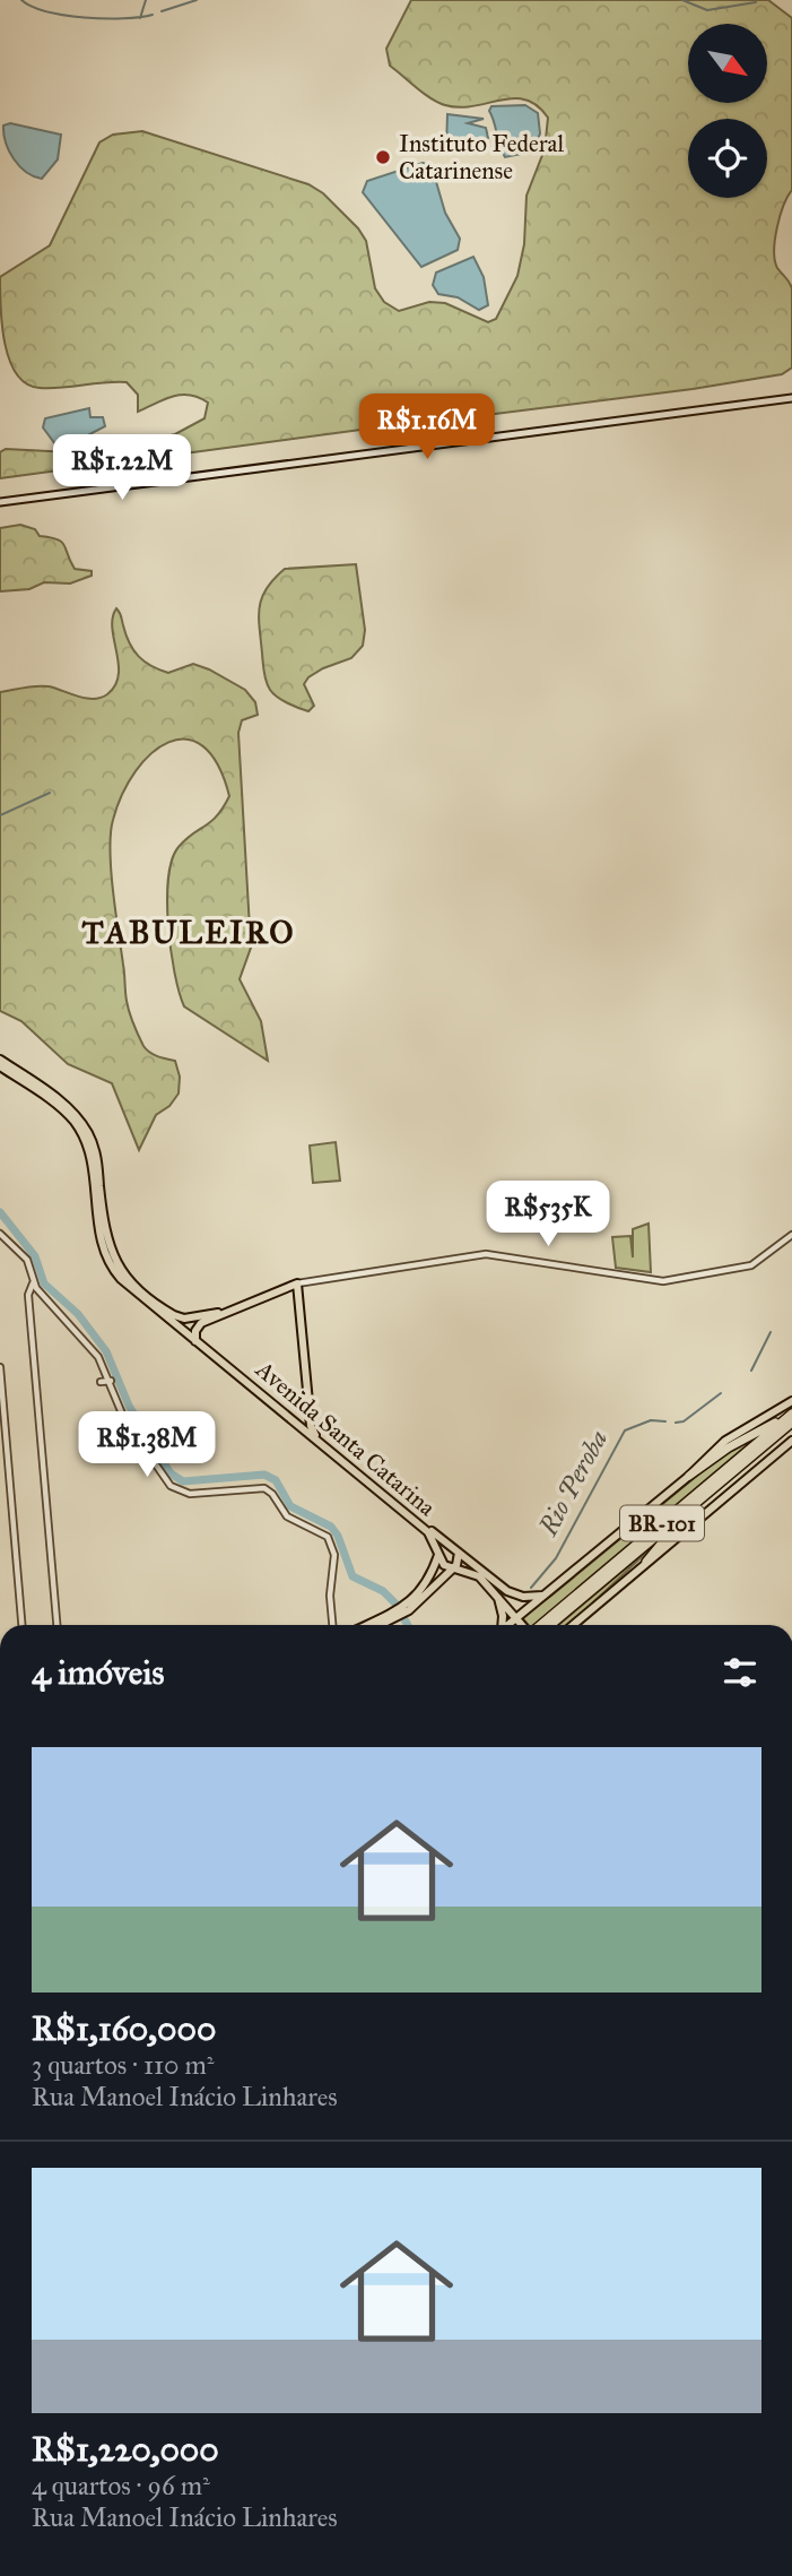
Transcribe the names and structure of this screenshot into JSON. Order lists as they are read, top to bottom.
{
  "streets": {
    "highway": ["BR-101"],
    "main road": ["Avenida Santa Catarina"]
  },
  "districts": ["TABULEIRO"],
  "water": ["Rio Peroba"],
  "places": ["Instituto Federal Catarinense"],
  "north": "bottom right",
  "page": {
    "price": [
      "R$1.16M",
      "R$1.22M",
      "R$535K",
      "R$1.38M"
    ],
    "heading": "4 imóveis",
    "list": [
      {
        "name": "R$1,160,000",
        "note": "3 quartos · 110 m² · Rua Manoel Inácio Linhares"
      },
      {
        "name": "R$1,220,000",
        "note": "4 quartos · 96 m² · Rua Manoel Inácio Linhares"
      }
    ]
  }
}
